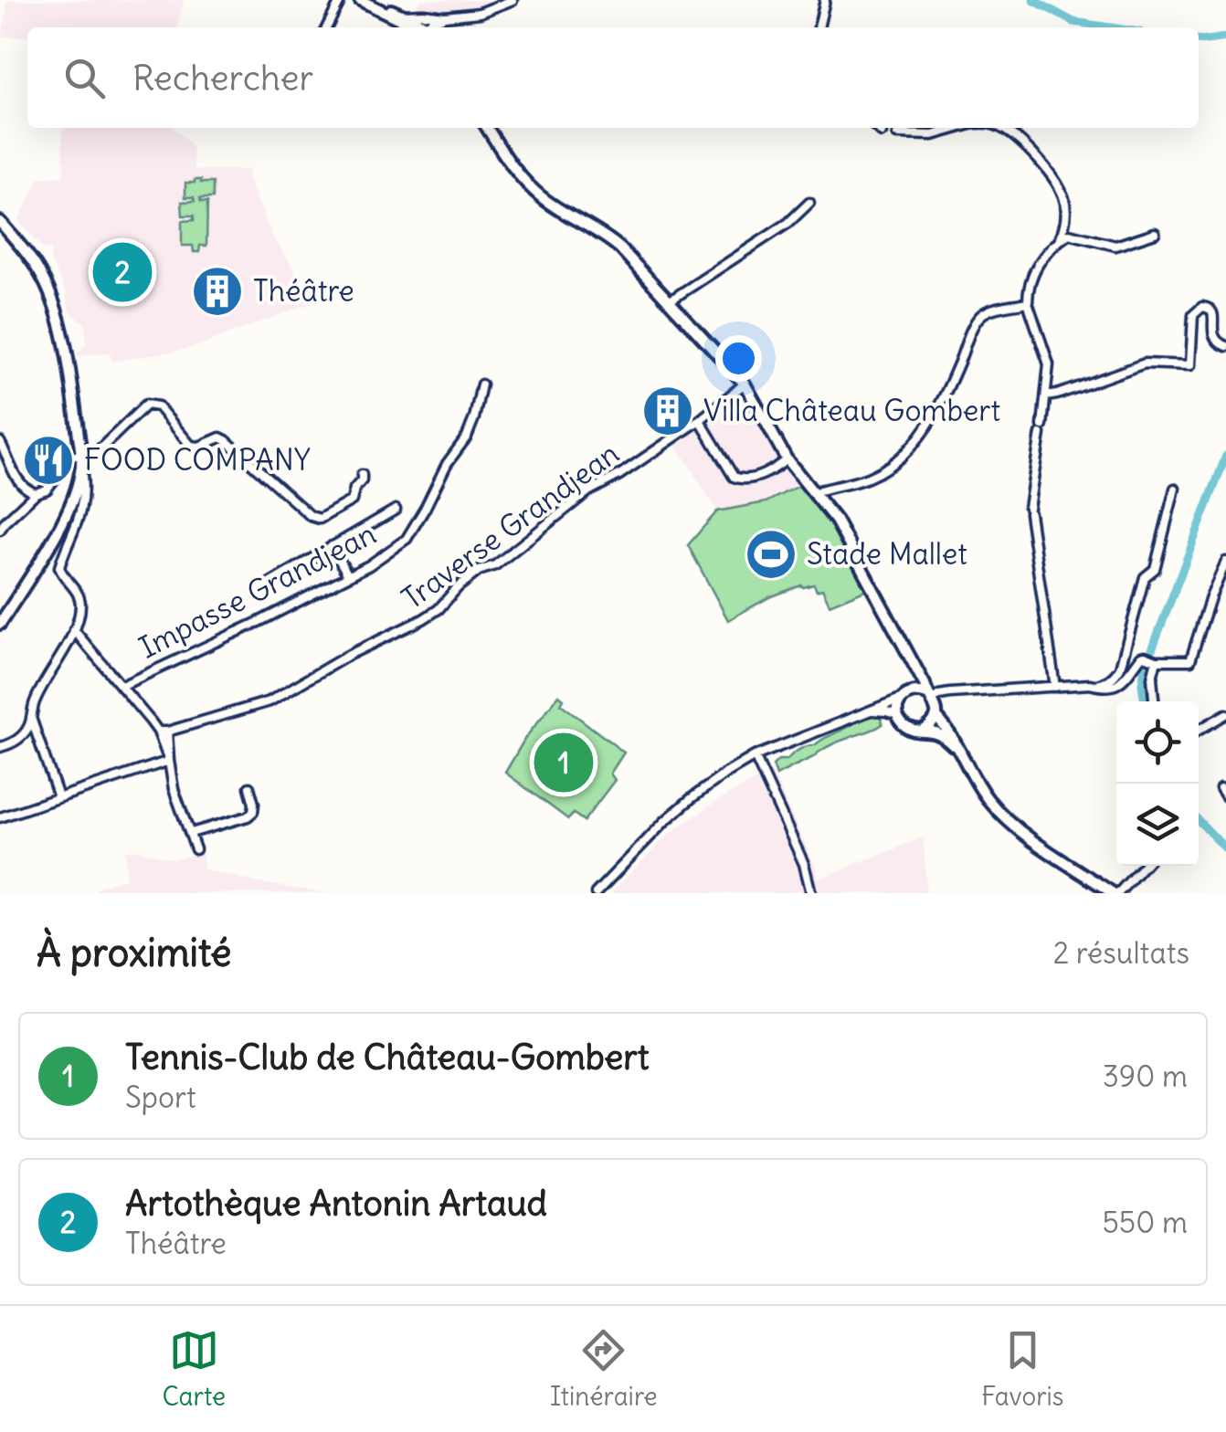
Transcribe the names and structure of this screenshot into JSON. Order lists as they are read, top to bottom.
{
  "streets": {
    "street": ["Traverse Grandjean", "Impasse Grandjean"]
  },
  "places": {
    "building": ["Théâtre", "Villa Château Gombert"],
    "restaurant": ["FOOD COMPANY"],
    "sports": ["Stade Mallet"]
  },
  "page": {
    "search": "Rechercher",
    "pins": ["2", "1"],
    "heading": ["À proximité", "2 résultats"],
    "list": [
      {
        "mark": "1",
        "name": "Tennis-Club de Château-Gombert",
        "note": "Sport",
        "value": "390 m"
      },
      {
        "mark": "2",
        "name": "Artothèque Antonin Artaud",
        "note": "Théâtre",
        "value": "550 m"
      }
    ],
    "nav": ["Carte", "Itinéraire", "Favoris"]
  }
}
